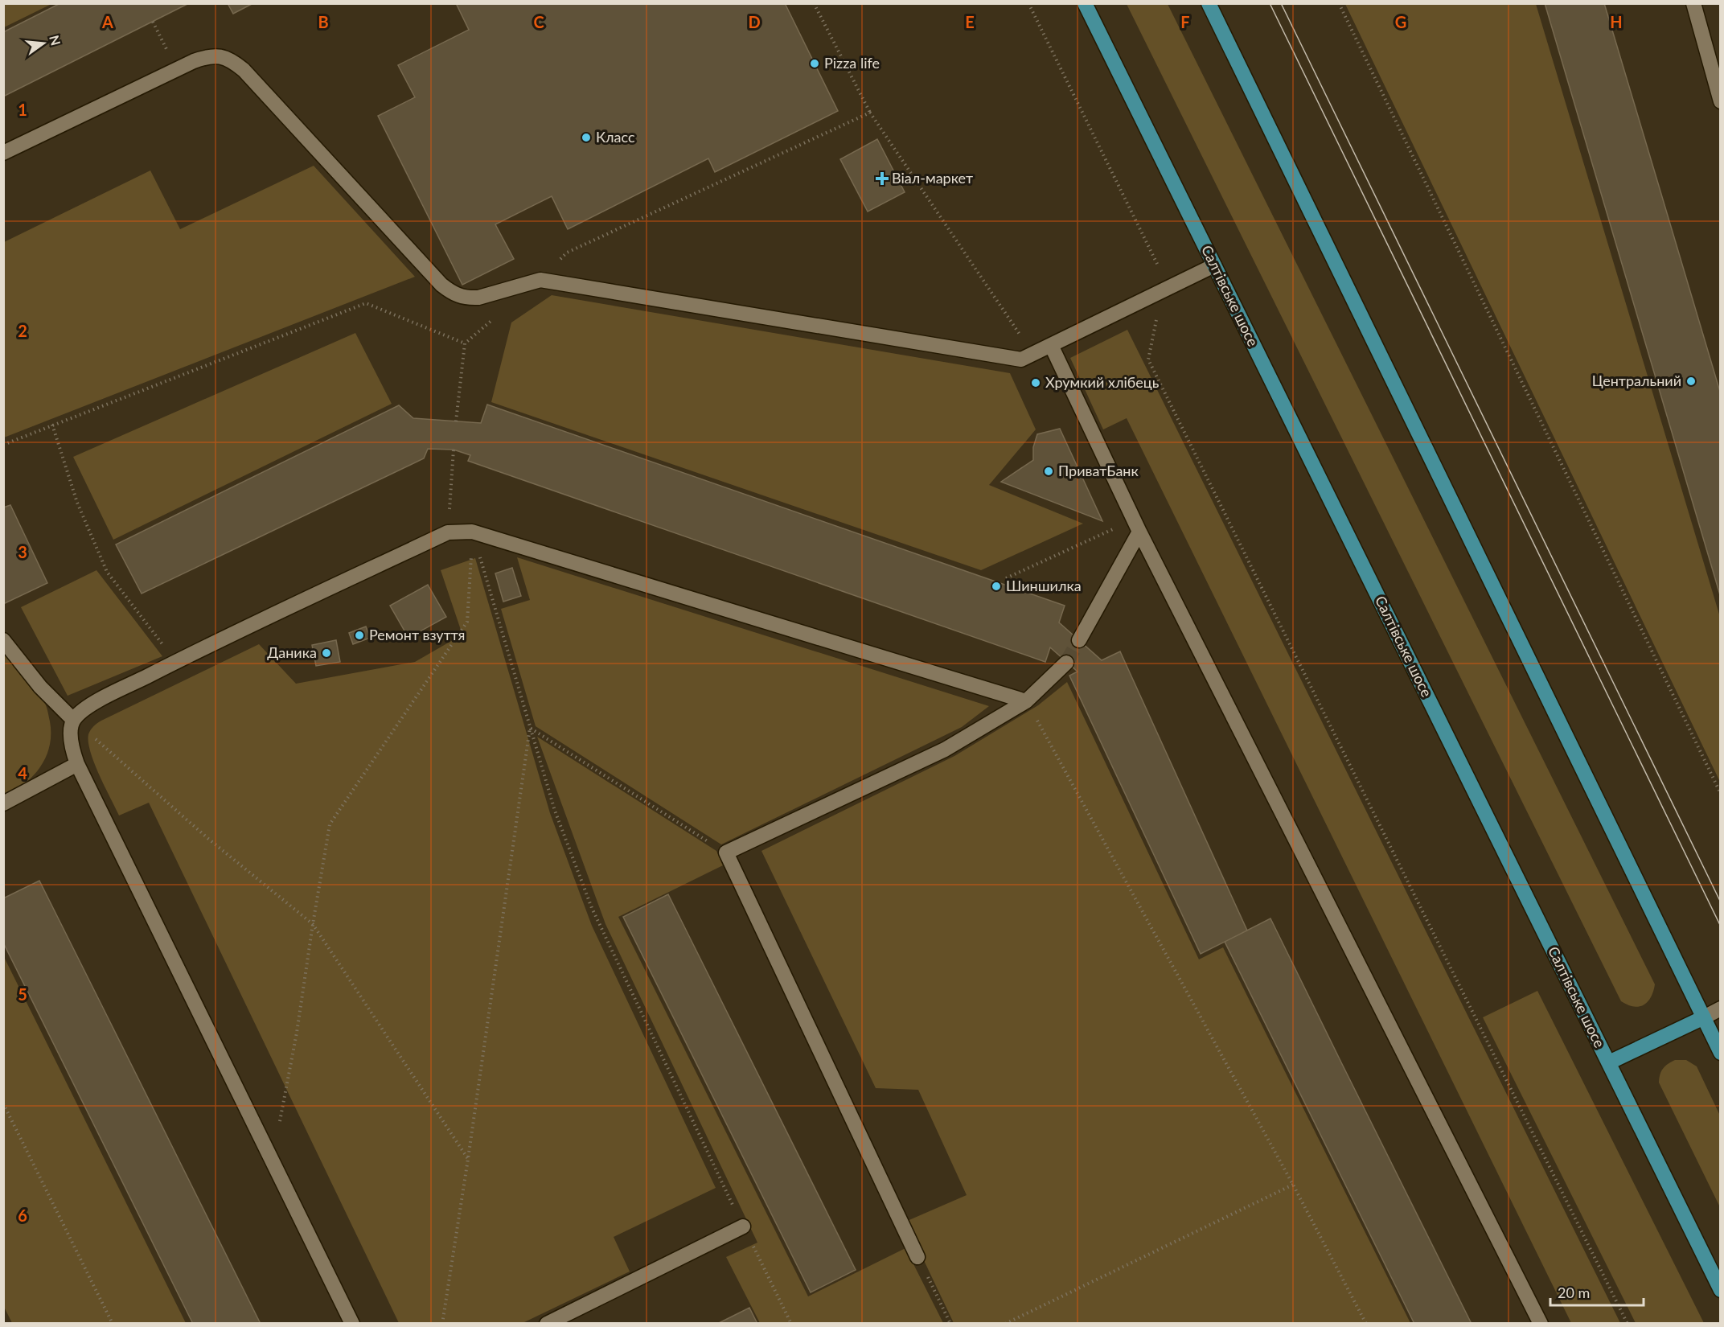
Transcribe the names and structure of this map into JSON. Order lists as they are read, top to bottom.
{
  "streets": {
    "main road": ["Салтівське шосе"]
  },
  "places": {
    "other": [
      "Pizza life",
      "Класс",
      "Центральний",
      "Хрумкий хлібець",
      "ПриватБанк",
      "Шиншилка",
      "Ремонт взуття",
      "Даника"
    ],
    "health": ["Віал-маркет"]
  },
  "scale_bar": "20 m",
  "north": "right",
  "grid": {
    "columns": [
      "A",
      "B",
      "C",
      "D",
      "E",
      "F",
      "G",
      "H"
    ],
    "rows": [
      "1",
      "2",
      "3",
      "4",
      "5",
      "6"
    ]
  }
}
